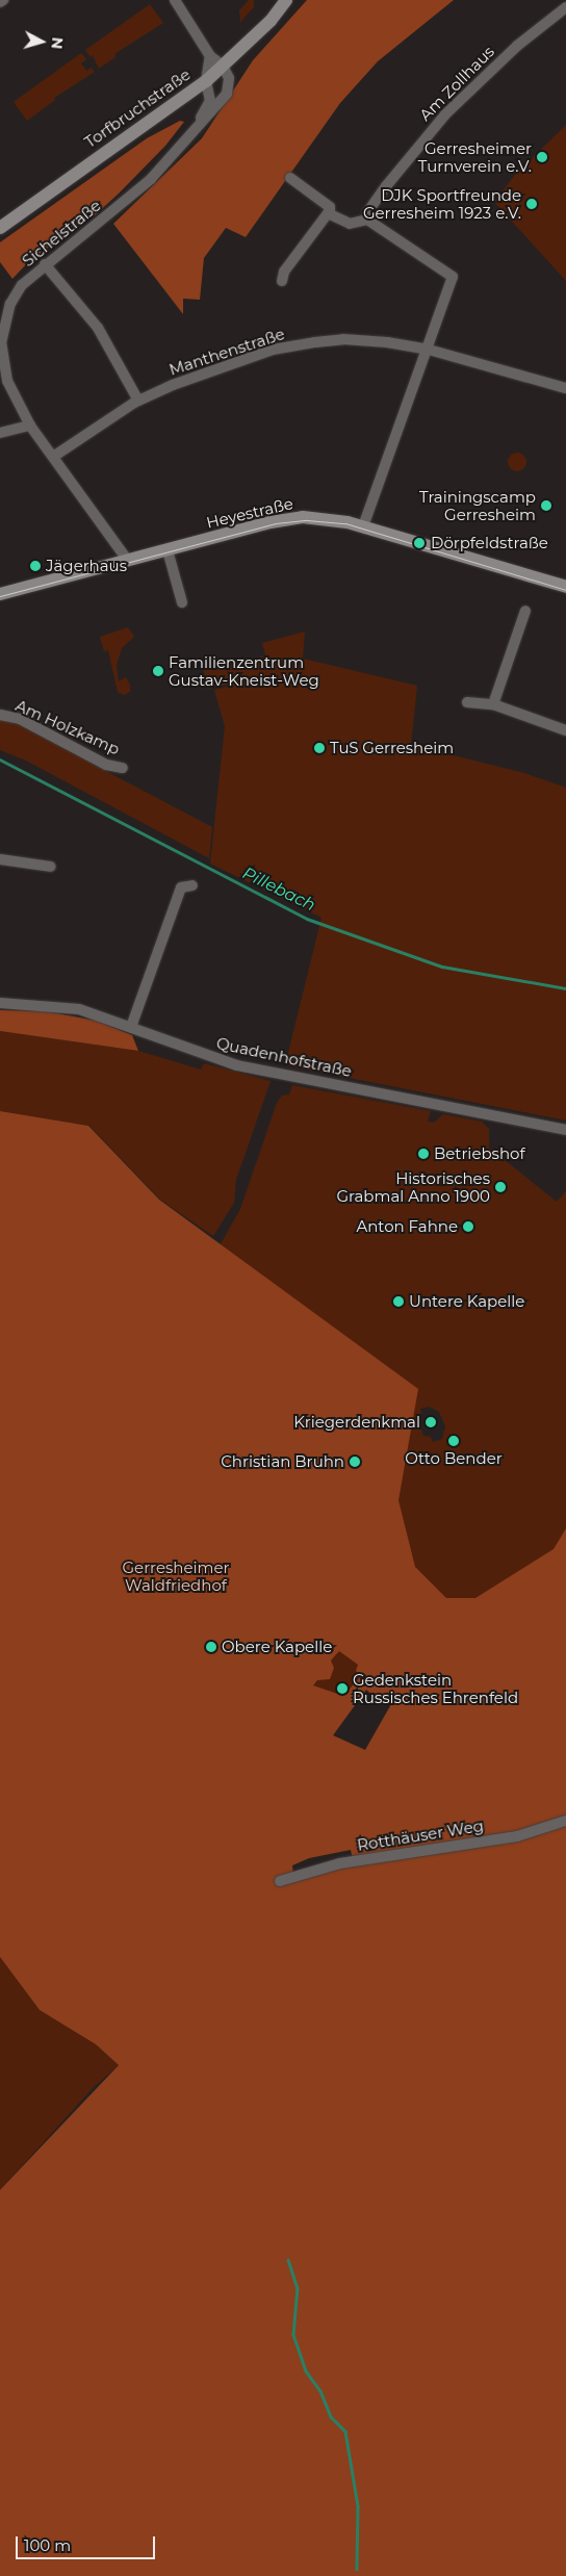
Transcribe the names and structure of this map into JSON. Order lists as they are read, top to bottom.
{
  "streets": {
    "street": [
      "Am Zollhaus",
      "Torfbruchstraße",
      "Sichelstraße",
      "Manthenstraße",
      "Heyestraße",
      "Am Holzkamp",
      "Quadenhofstraße",
      "Rotthäuser Weg"
    ]
  },
  "crossings": [
    ["Torfbruchstraße", "Sichelstraße"],
    ["Sichelstraße", "Manthenstraße"],
    ["Sichelstraße", "Heyestraße"]
  ],
  "water": ["Pillebach"],
  "parks": ["Gerresheimer Waldfriedhof"],
  "places": [
    "Gerresheimer Turnverein e.V.",
    "DJK Sportfreunde Gerresheim 1923 e.V.",
    "Trainingscamp Gerresheim",
    "Dörpfeldstraße",
    "Jägerhaus",
    "Familienzentrum Gustav-Kneist-Weg",
    "TuS Gerresheim",
    "Betriebshof",
    "Historisches Grabmal Anno 1900",
    "Anton Fahne",
    "Untere Kapelle",
    "Kriegerdenkmal",
    "Otto Bender",
    "Christian Bruhn",
    "Obere Kapelle",
    "Gedenkstein Russisches Ehrenfeld"
  ],
  "scale_bar": "100 m",
  "north": "right"
}
